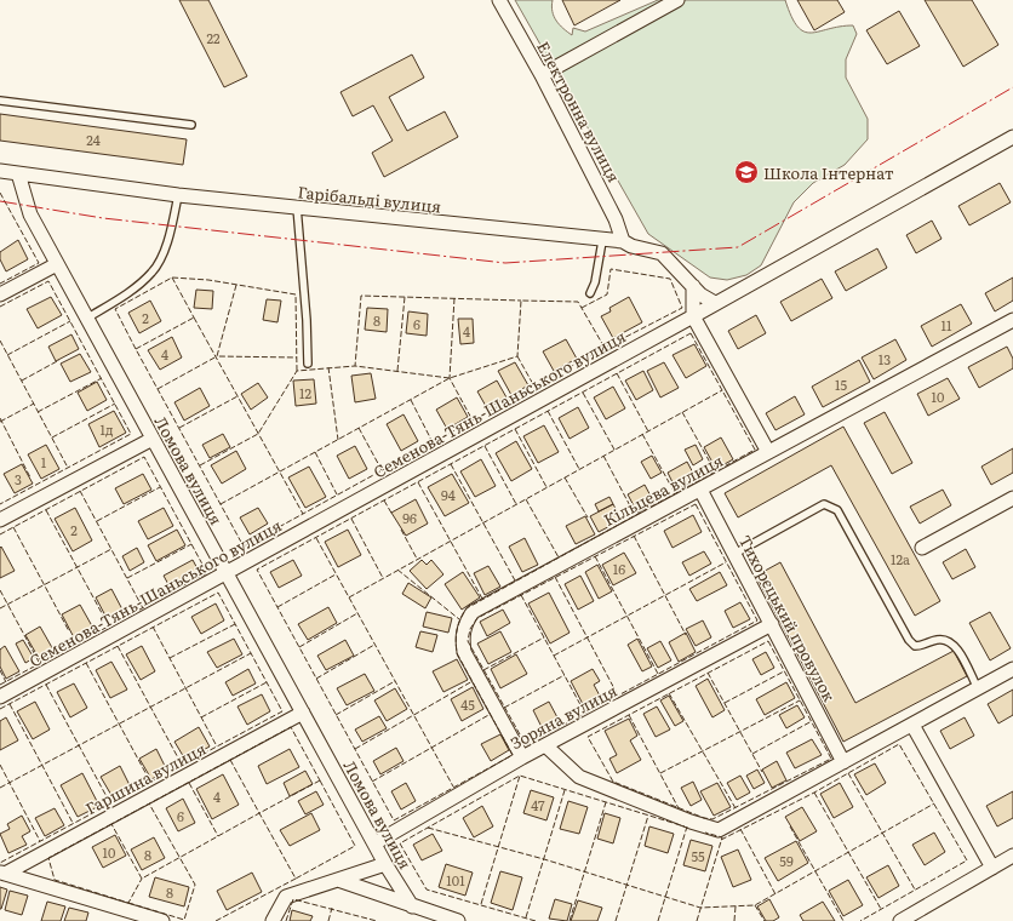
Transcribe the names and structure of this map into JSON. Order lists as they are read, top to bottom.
{
  "streets": {
    "street": [
      "Електронна вулиця",
      "Гарібальді вулиця",
      "Семенова-Тянь-Шаньського вулиця",
      "Ломова вулиця",
      "Кільцева вулиця",
      "Тихорєцький провулок",
      "Зоряна вулиця",
      "Гаршина вулиця"
    ]
  },
  "crossings": [
    ["Електронна вулиця", "Гарібальді вулиця"],
    ["Гарібальді вулиця", "Семенова-Тянь-Шаньського вулиця"],
    ["Гарібальді вулиця", "Ломова вулиця"],
    ["Семенова-Тянь-Шаньського вулиця", "Ломова вулиця"],
    ["Ломова вулиця", "Зоряна вулиця"],
    ["Ломова вулиця", "Гаршина вулиця"],
    ["Кільцева вулиця", "Тихорєцький провулок"],
    ["Кільцева вулиця", "Зоряна вулиця"],
    ["Тихорєцький провулок", "Зоряна вулиця"]
  ],
  "places": {
    "school or university": ["Школа Інтернат"]
  },
  "house_numbers": [
    "22",
    "24",
    "2",
    "8",
    "6",
    "11",
    "4",
    "4",
    "13",
    "15",
    "12",
    "10",
    "1д",
    "1",
    "3",
    "94",
    "96",
    "2",
    "12а",
    "16",
    "45",
    "4",
    "47",
    "6",
    "10",
    "8",
    "55",
    "59",
    "101",
    "8"
  ]
}
